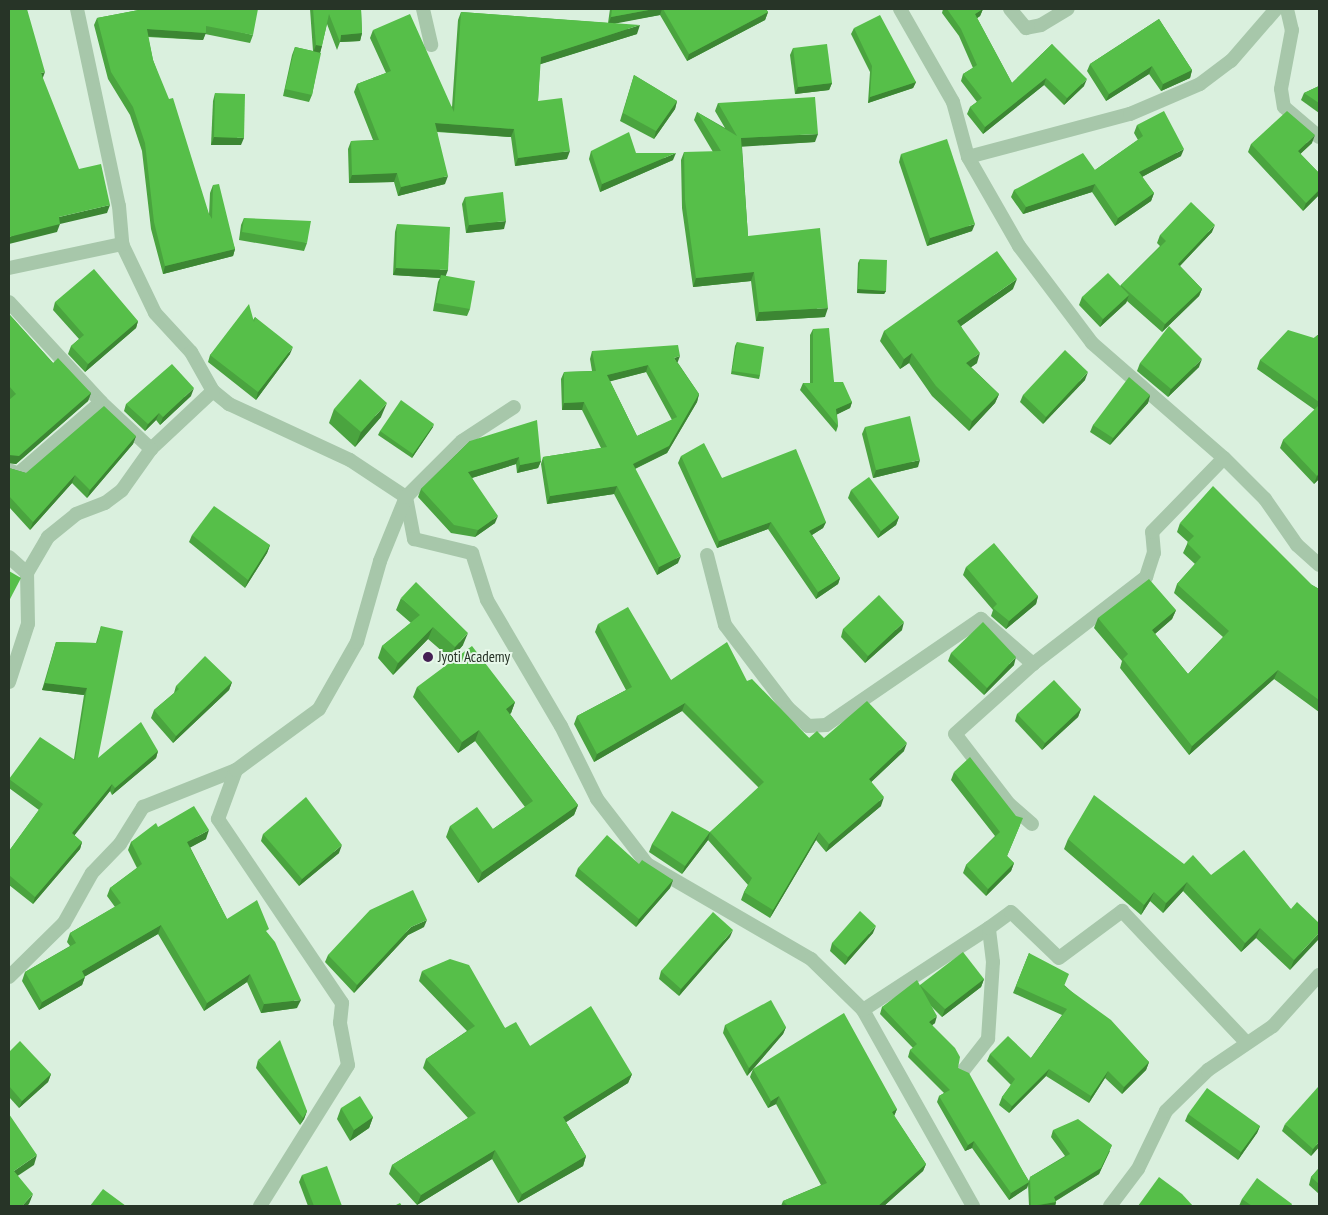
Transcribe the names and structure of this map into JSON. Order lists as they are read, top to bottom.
{
  "places": ["Jyoti Academy"]
}
